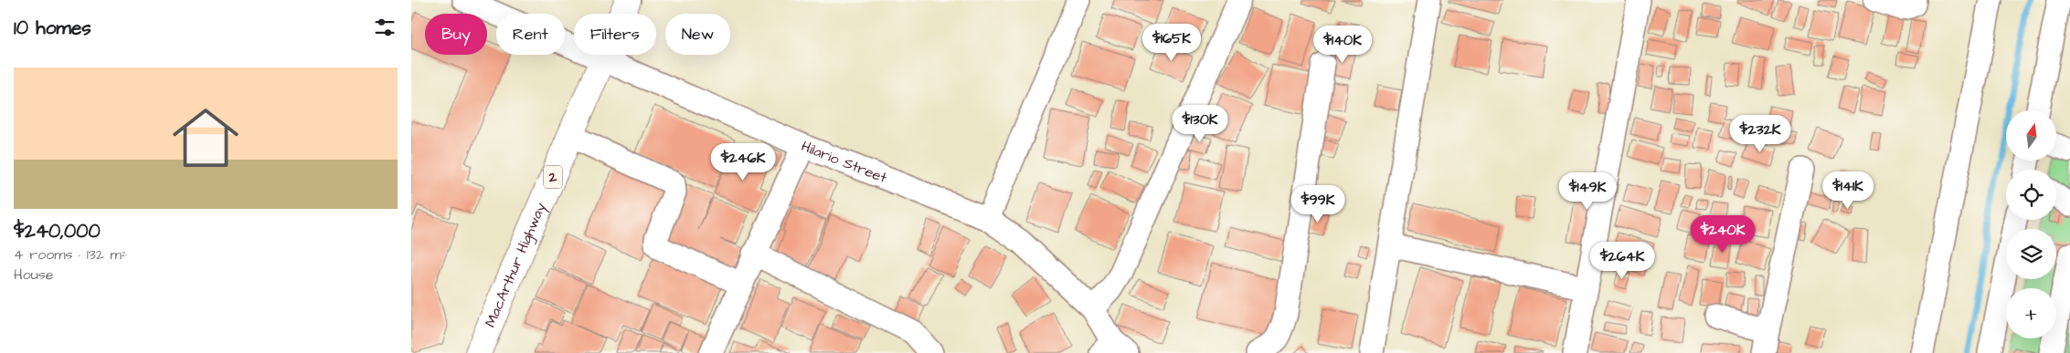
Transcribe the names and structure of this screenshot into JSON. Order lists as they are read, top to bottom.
{
  "streets": {
    "highway": ["2", "MacArthur Highway"],
    "street": ["Hilario Street"]
  },
  "crossings": [
    ["Hilario Street", "MacArthur Highway"]
  ],
  "north": "top",
  "page": {
    "heading": "10 homes",
    "chip": [
      "Buy",
      "Rent",
      "Filters",
      "New"
    ],
    "price": [
      "$165K",
      "$140K",
      "$130K",
      "$232K",
      "$246K",
      "$141K",
      "$149K",
      "$99K",
      "$240K",
      "$264K"
    ],
    "list": [
      {
        "name": "$240,000",
        "note": "4 rooms · 132 m² · House"
      }
    ],
    "map_buttons": "+"
  }
}
